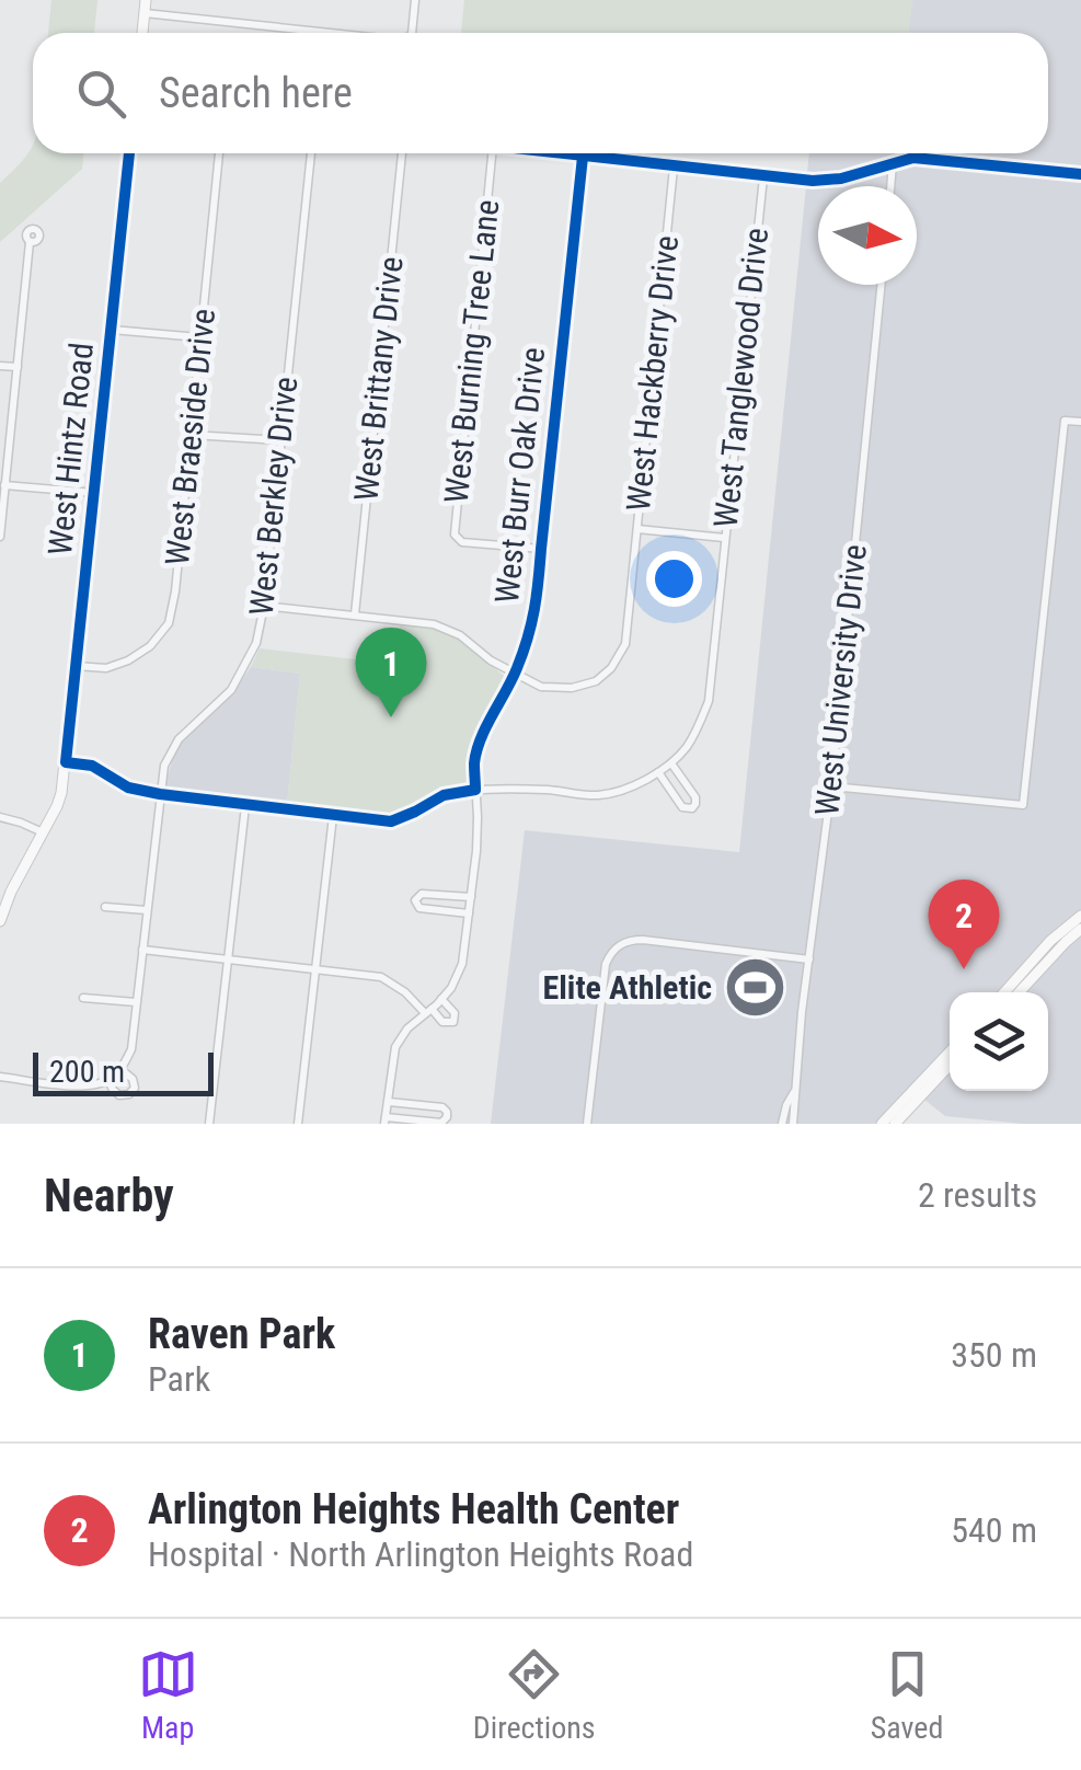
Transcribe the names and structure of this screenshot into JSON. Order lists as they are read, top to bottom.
{
  "streets": {
    "street": [
      "West Burning Tree Lane",
      "West Hackberry Drive",
      "West Tanglewood Drive",
      "West Brittany Drive",
      "West Braeside Drive",
      "West Hintz Road",
      "West Burr Oak Drive",
      "West Berkley Drive",
      "West University Drive"
    ]
  },
  "crossings": [
    ["West Burning Tree Lane", "West Burr Oak Drive"],
    ["West Hackberry Drive", "West Burr Oak Drive"],
    ["West Tanglewood Drive", "West Hintz Road"],
    ["West Tanglewood Drive", "West Burr Oak Drive"],
    ["West Tanglewood Drive", "West Berkley Drive"],
    ["West Braeside Drive", "West Hintz Road"]
  ],
  "places": {
    "sports": ["Elite Athletic"]
  },
  "scale_bar": "200 m",
  "north": "right",
  "page": {
    "search": "Search here",
    "pins": ["1", "2"],
    "scale": "200 m",
    "heading": ["Nearby", "2 results"],
    "list": [
      {
        "mark": "1",
        "name": "Raven Park",
        "note": "Park",
        "value": "350 m"
      },
      {
        "mark": "2",
        "name": "Arlington Heights Health Center",
        "note": "Hospital · North Arlington Heights Road",
        "value": "540 m"
      }
    ],
    "nav": ["Map", "Directions", "Saved"]
  }
}
